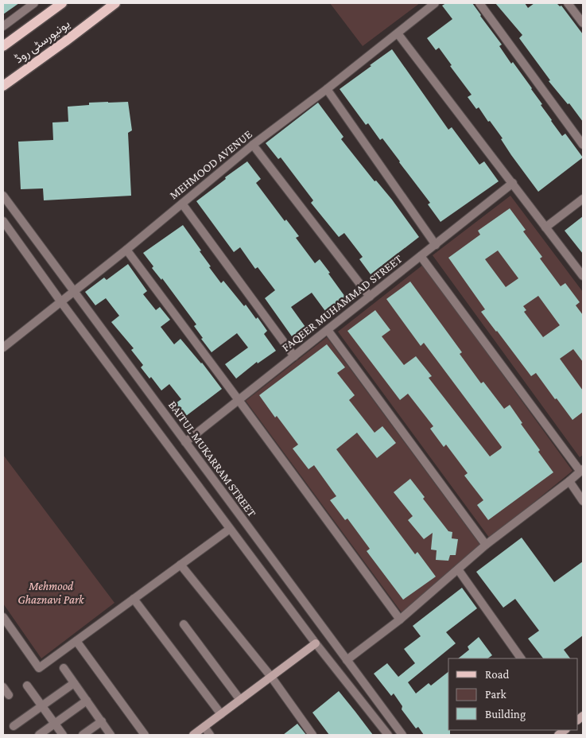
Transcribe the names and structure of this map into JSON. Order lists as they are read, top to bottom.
{
  "streets": {
    "main road": ["یونیورسٹی روڈ"],
    "street": ["MEHMOOD AVENUE", "FAQEER MUHAMMAD STREET", "BAITUL MUKARRAM STREET"]
  },
  "crossings": [
    ["MEHMOOD AVENUE", "BAITUL MUKARRAM STREET"],
    ["FAQEER MUHAMMAD STREET", "BAITUL MUKARRAM STREET"]
  ],
  "parks": ["Mehmood Ghaznavi Park"],
  "legend": ["Road", "Park", "Building"]
}
